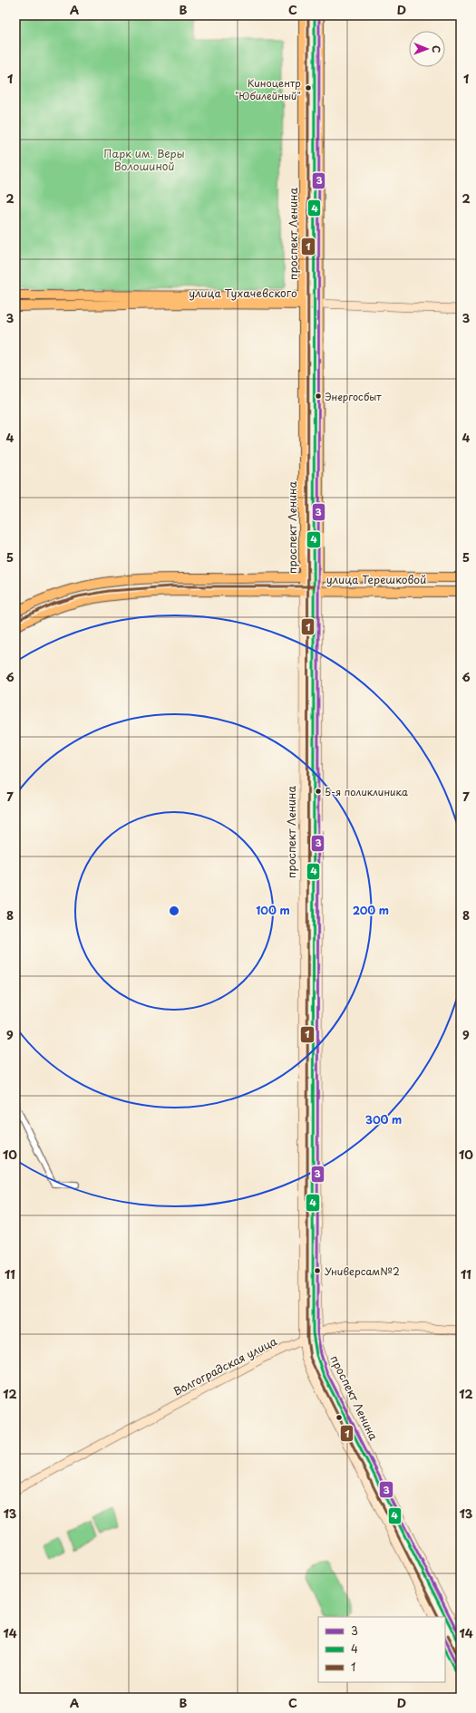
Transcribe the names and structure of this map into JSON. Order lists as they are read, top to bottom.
{
  "streets": {
    "main road": [
      "проспект Ленина",
      "улица Тухачевского",
      "улица Терешковой",
      "Волгоградская улица"
    ]
  },
  "crossings": [
    ["проспект Ленина", "улица Тухачевского"],
    ["проспект Ленина", "улица Терешковой"],
    ["проспект Ленина", "Волгоградская улица"]
  ],
  "parks": ["Парк им. Веры Волошиной"],
  "places": [
    "Киноцентр \"Юбилейный\"",
    "Энергосбыт",
    "5-я поликлиника",
    "Универсам№2"
  ],
  "lines": ["transit line 3", "transit line 4", "transit line 1"],
  "legend": ["3", "4", "1"],
  "north": "right",
  "grid": {
    "columns": [
      "A",
      "B",
      "C",
      "D"
    ],
    "rows": [
      "1",
      "2",
      "3",
      "4",
      "5",
      "6",
      "7",
      "8",
      "9",
      "10",
      "11",
      "12",
      "13",
      "14"
    ]
  },
  "rings": ["100 m", "200 m", "300 m"]
}
